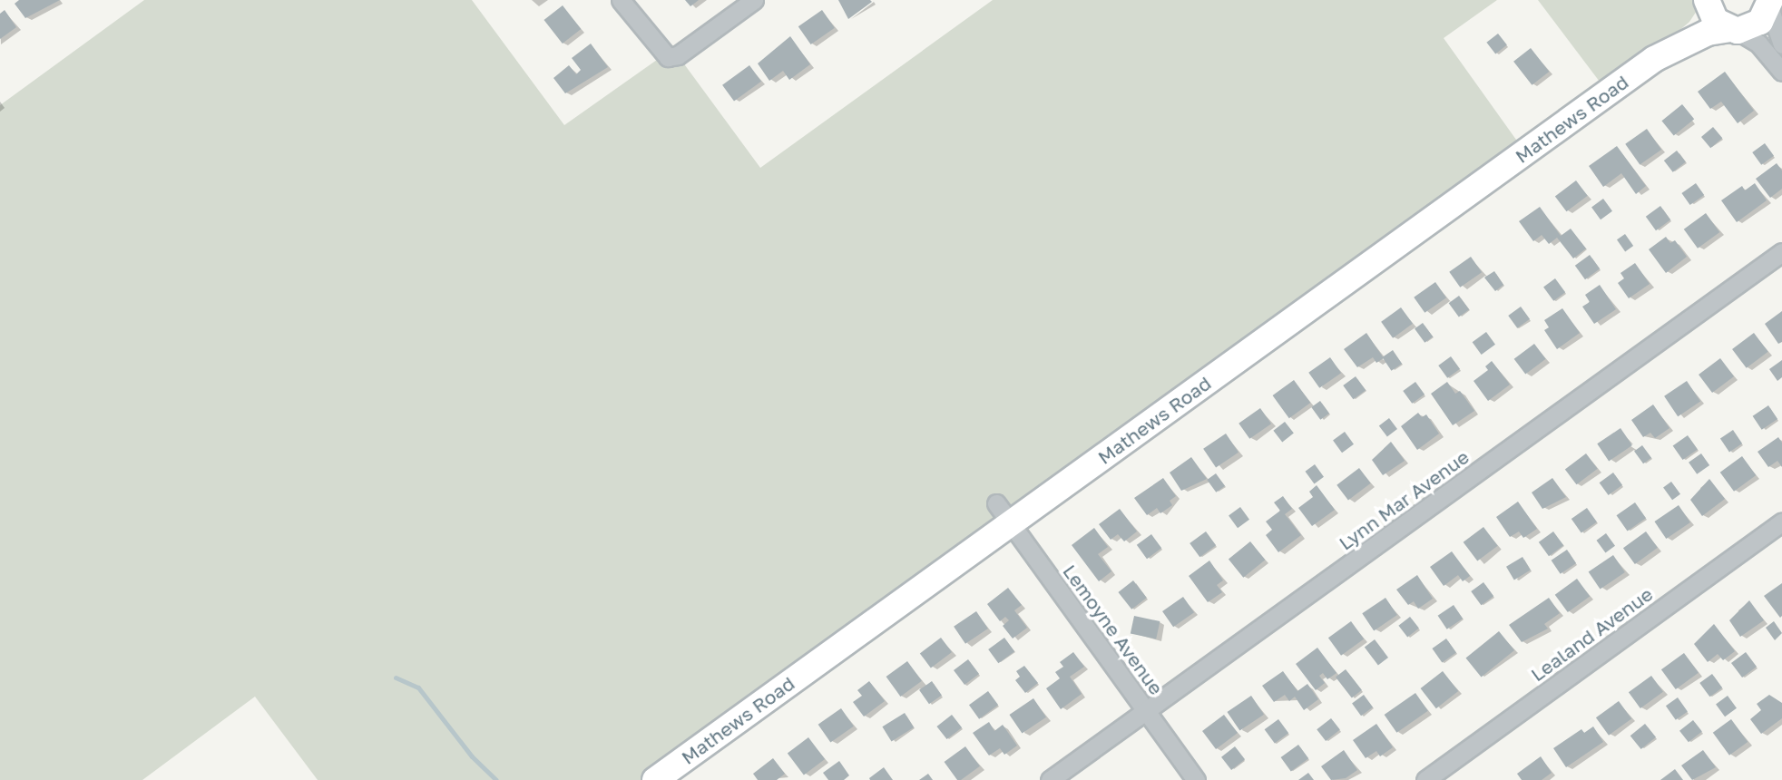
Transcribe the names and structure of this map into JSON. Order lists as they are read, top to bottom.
{
  "streets": {
    "street": [
      "Mathews Road",
      "Lynn Mar Avenue",
      "Lemoyne Avenue",
      "Lealand Avenue"
    ]
  },
  "crossings": [
    ["Mathews Road", "Lemoyne Avenue"],
    ["Lynn Mar Avenue", "Lemoyne Avenue"]
  ]
}
